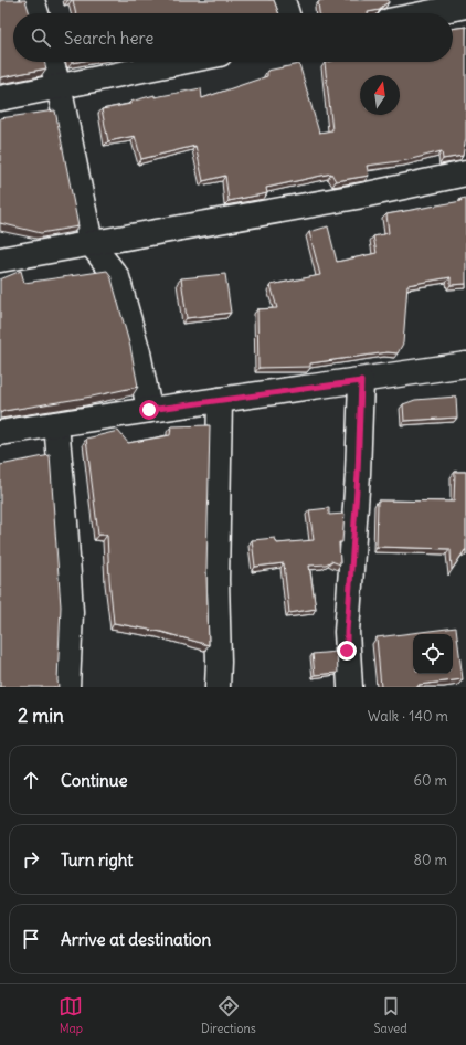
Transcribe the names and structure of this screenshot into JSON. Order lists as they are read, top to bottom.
{
  "north": "top",
  "page": {
    "search": "Search here",
    "heading": ["2 min", "Walk · 140 m"],
    "list": [
      ["Continue", "60 m"],
      ["Turn right", "80 m"],
      "Arrive at destination"
    ],
    "nav": ["Map", "Directions", "Saved"]
  }
}
